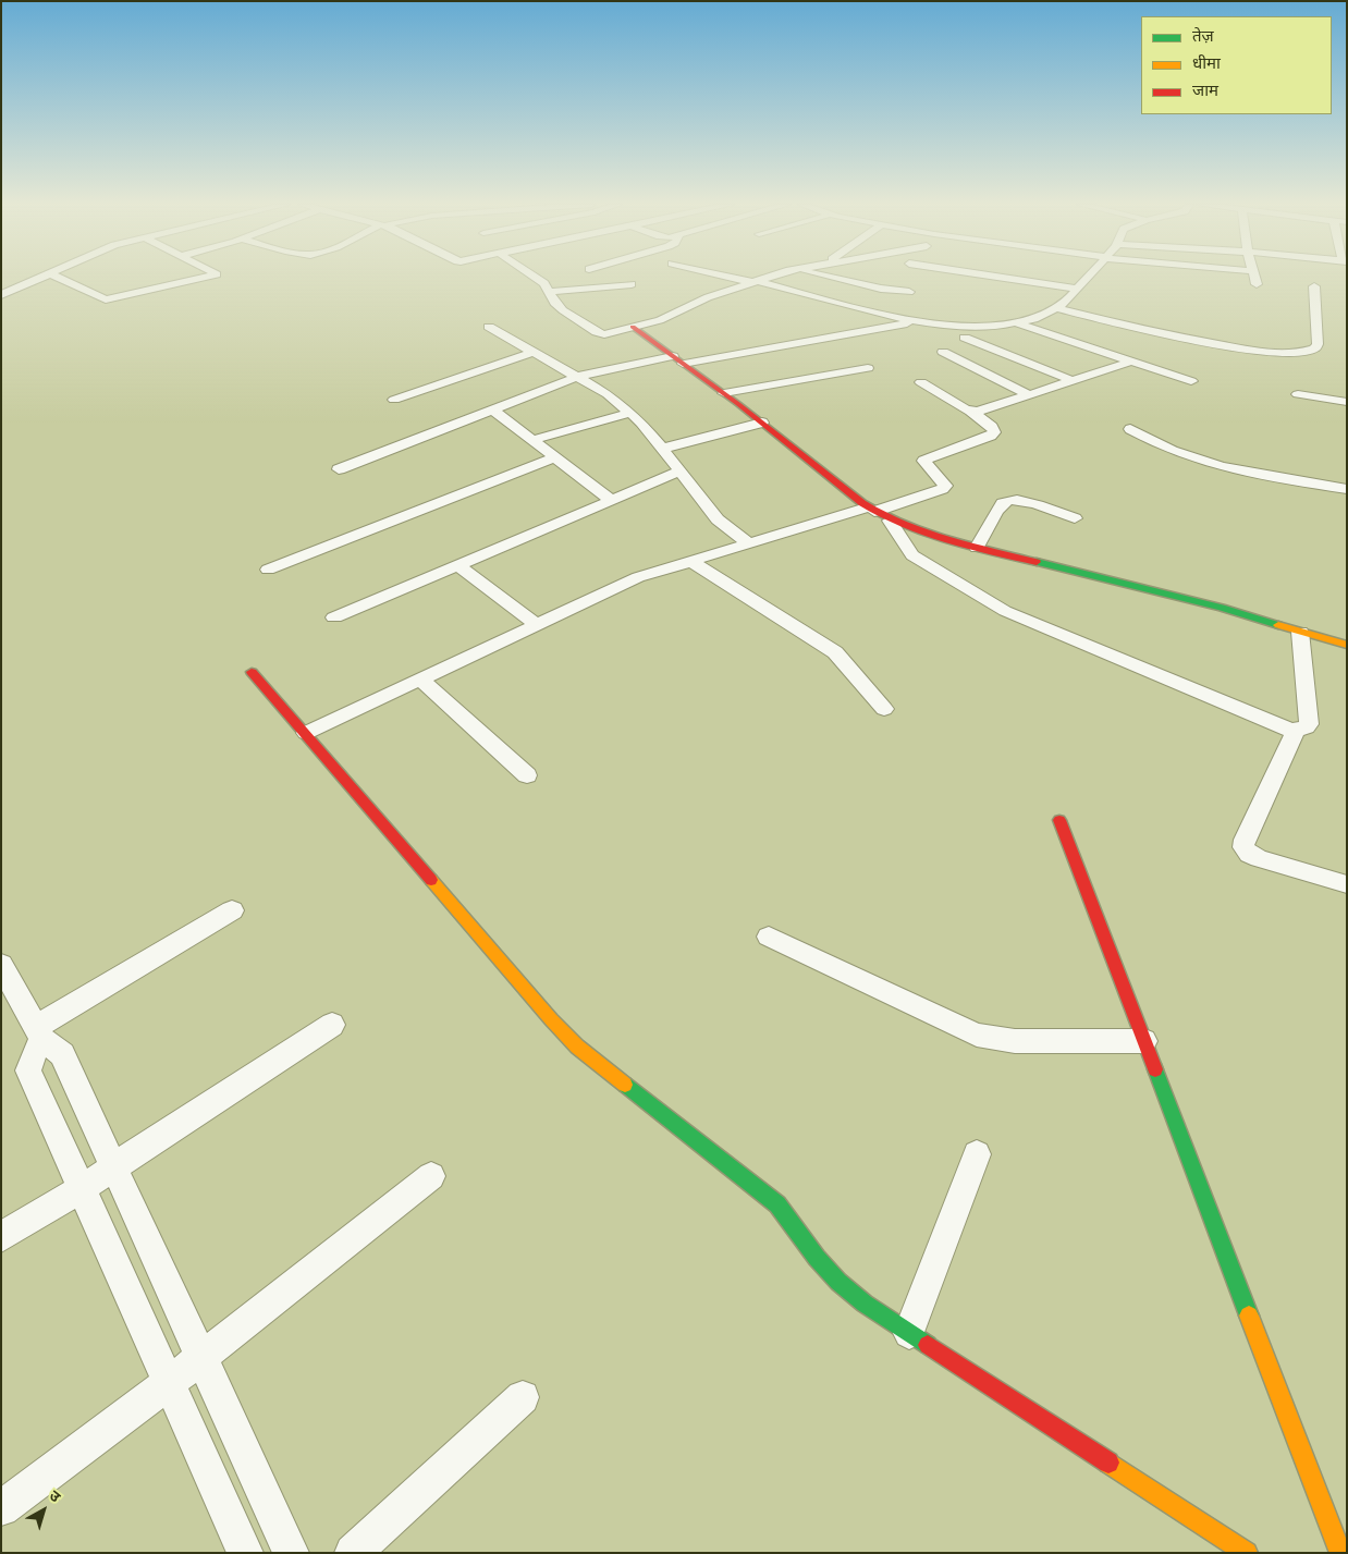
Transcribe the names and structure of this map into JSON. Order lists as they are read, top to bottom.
{
  "legend": ["तेज़", "धीमा", "जाम"],
  "north": "top right"
}
